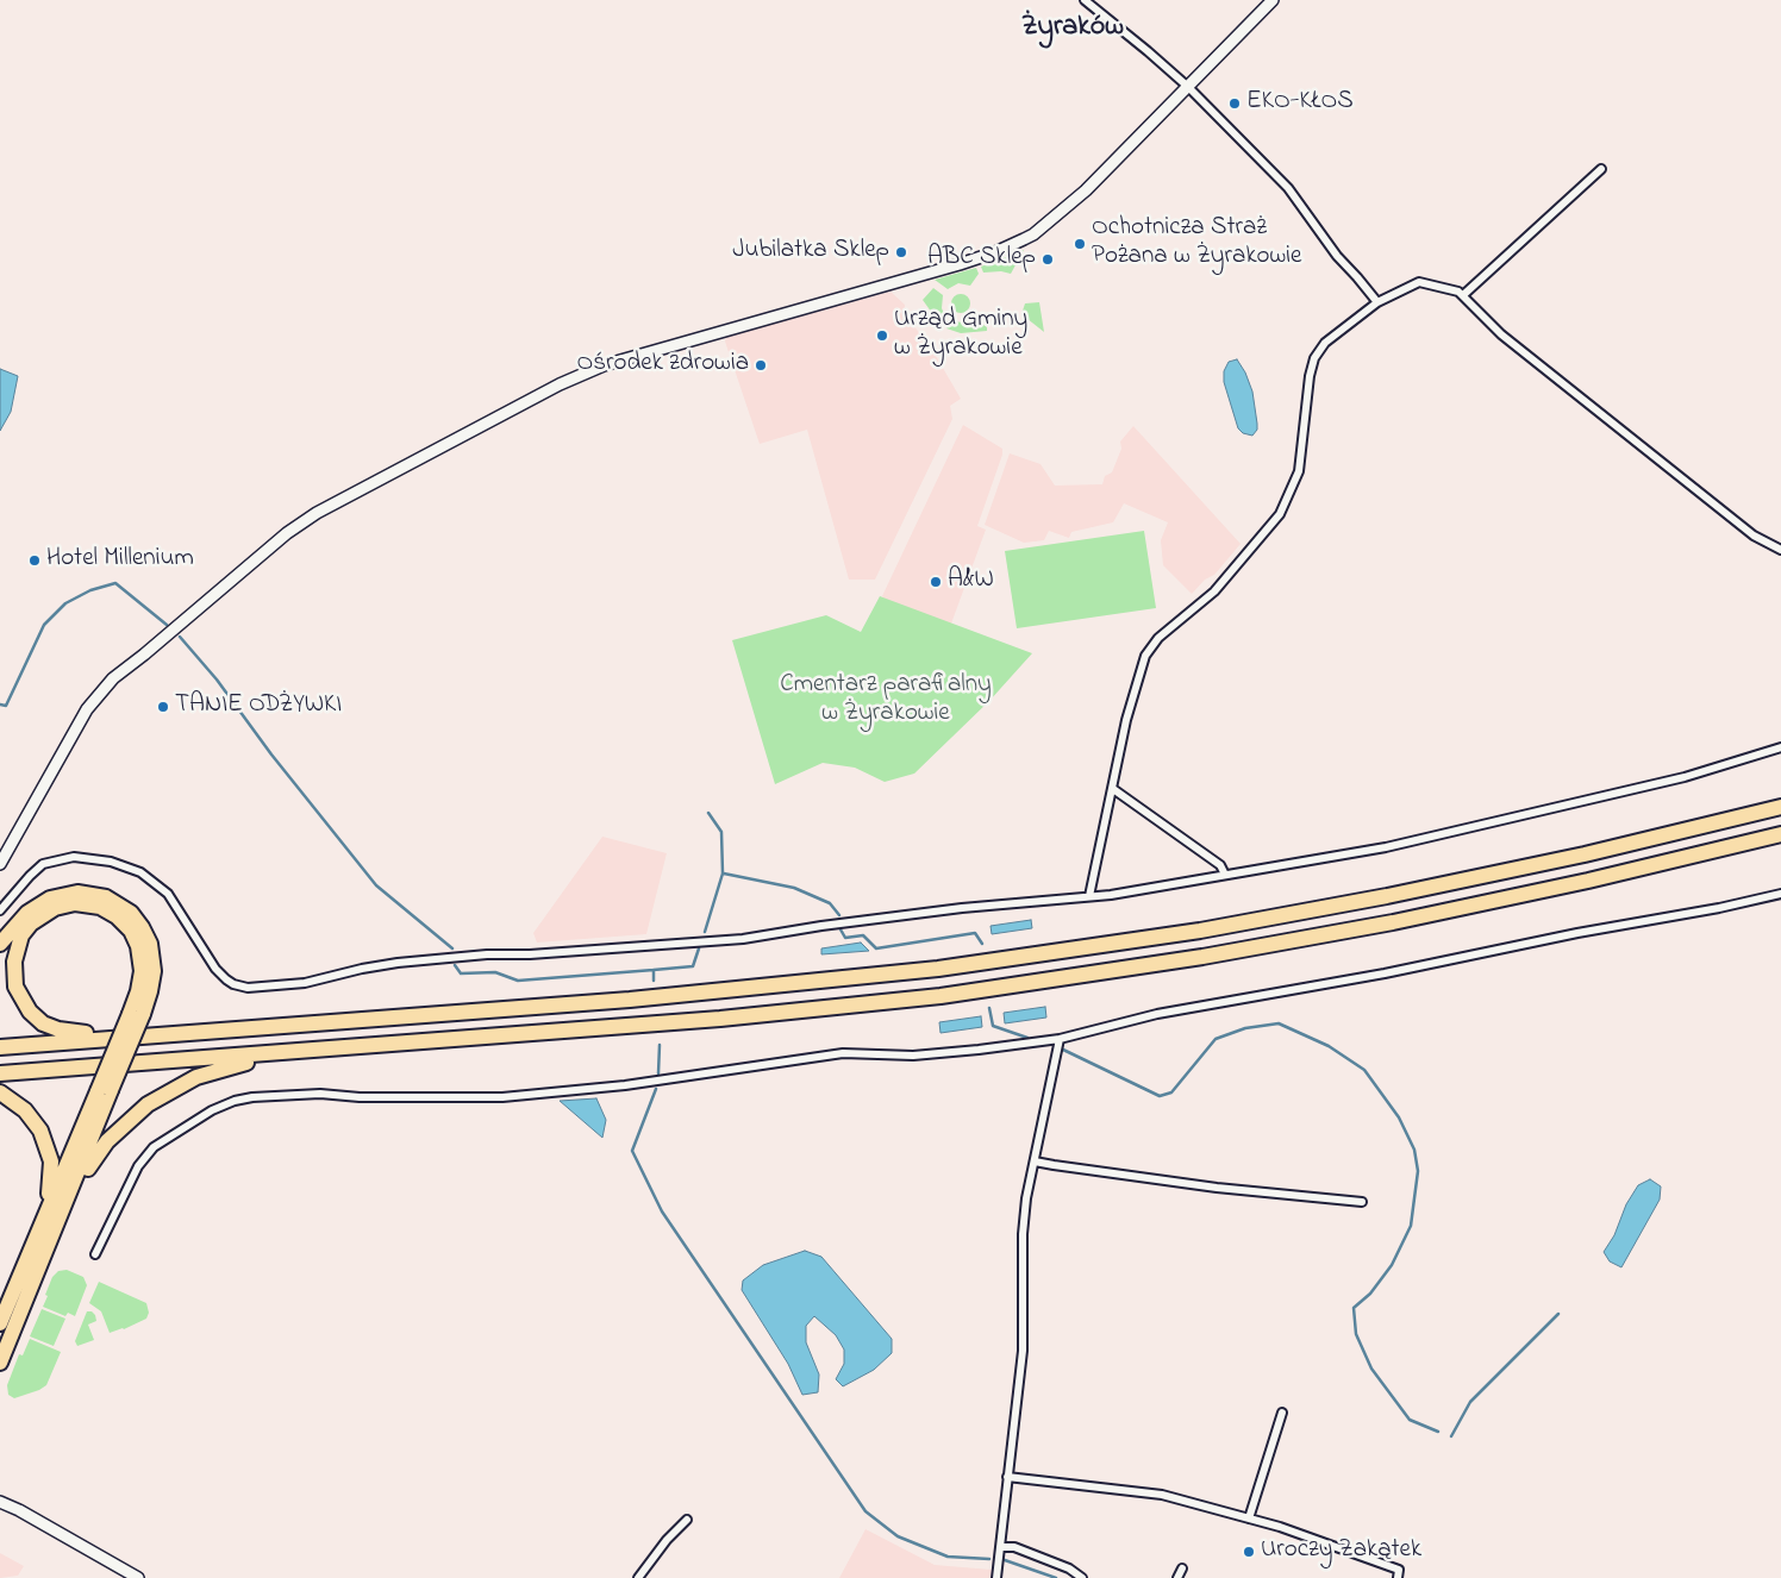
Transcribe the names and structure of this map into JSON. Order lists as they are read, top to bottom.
{
  "districts": ["Żyraków"],
  "parks": ["Cmentarz parafialny w Żyrakowie"],
  "places": [
    "EKO-KŁOS",
    "Ochotnicza Straż Pożana w Żyrakowie",
    "Jubilatka Sklep",
    "ABC Sklep",
    "Urząd Gminy w Żyrakowie",
    "Ośrodek zdrowia",
    "Hotel Millenium",
    "A&W",
    "TANIE ODŻYWKI",
    "Uroczy Zakątek"
  ]
}
